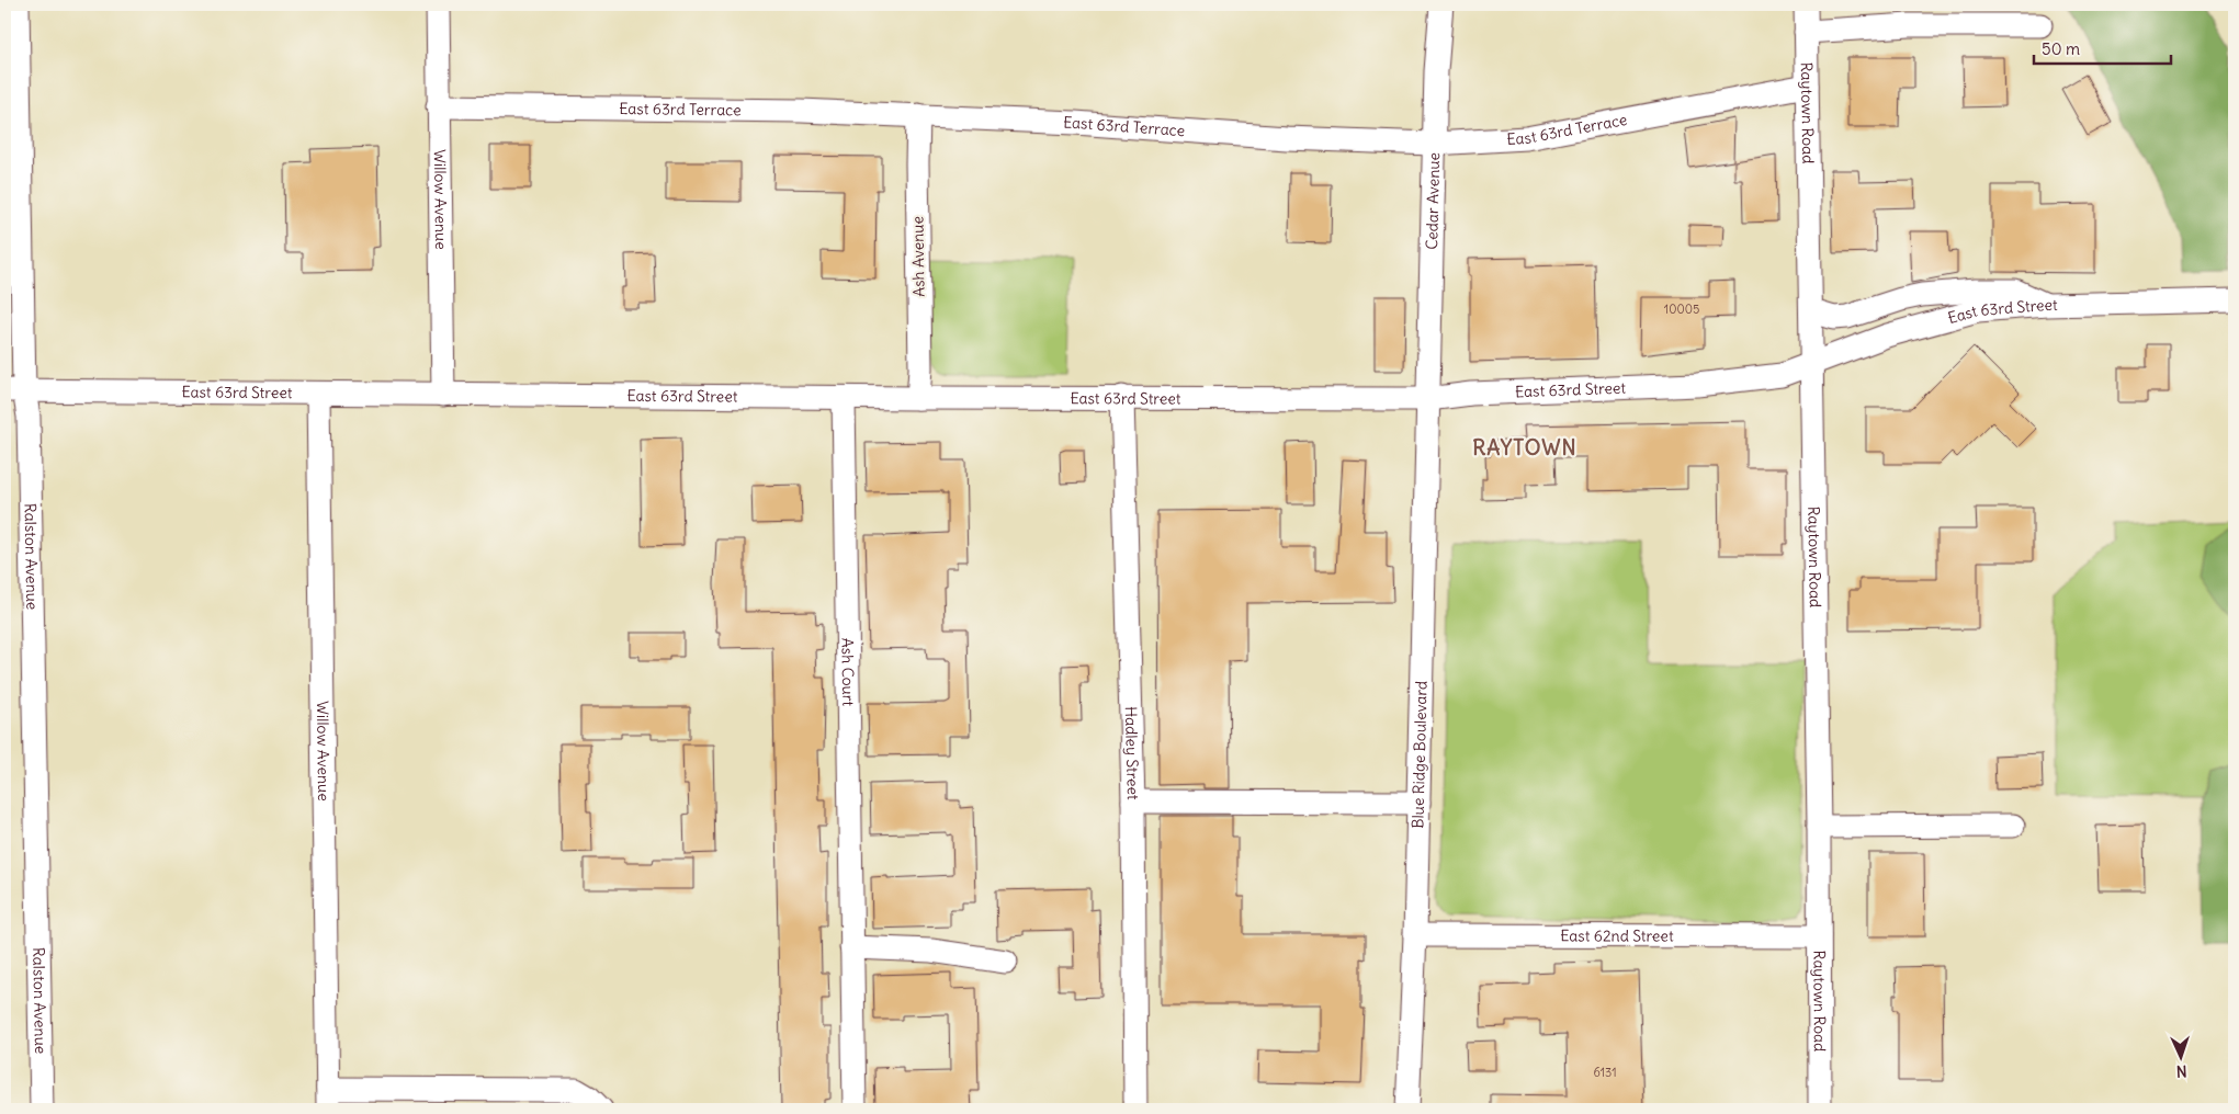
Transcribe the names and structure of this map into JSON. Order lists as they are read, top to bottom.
{
  "streets": {
    "street": [
      "East 63rd Terrace",
      "Raytown Road",
      "Willow Avenue",
      "Cedar Avenue",
      "Ash Avenue",
      "East 63rd Street",
      "Ralston Avenue",
      "Ash Court",
      "Hadley Street",
      "Blue Ridge Boulevard",
      "East 62nd Street"
    ]
  },
  "crossings": [
    ["East 63rd Terrace", "Raytown Road"],
    ["East 63rd Terrace", "Willow Avenue"],
    ["East 63rd Terrace", "Cedar Avenue"],
    ["East 63rd Terrace", "Ash Avenue"],
    ["Raytown Road", "East 63rd Street"],
    ["Raytown Road", "East 62nd Street"],
    ["Willow Avenue", "East 63rd Street"],
    ["Cedar Avenue", "East 63rd Street"],
    ["Cedar Avenue", "Blue Ridge Boulevard"],
    ["Ash Avenue", "East 63rd Street"],
    ["East 63rd Street", "Ralston Avenue"],
    ["East 63rd Street", "Ash Court"],
    ["East 63rd Street", "Hadley Street"],
    ["East 63rd Street", "Blue Ridge Boulevard"],
    ["Blue Ridge Boulevard", "East 62nd Street"]
  ],
  "districts": ["RAYTOWN"],
  "house_numbers": ["10005", "6131"],
  "scale_bar": "50 m",
  "north": "bottom"
}
